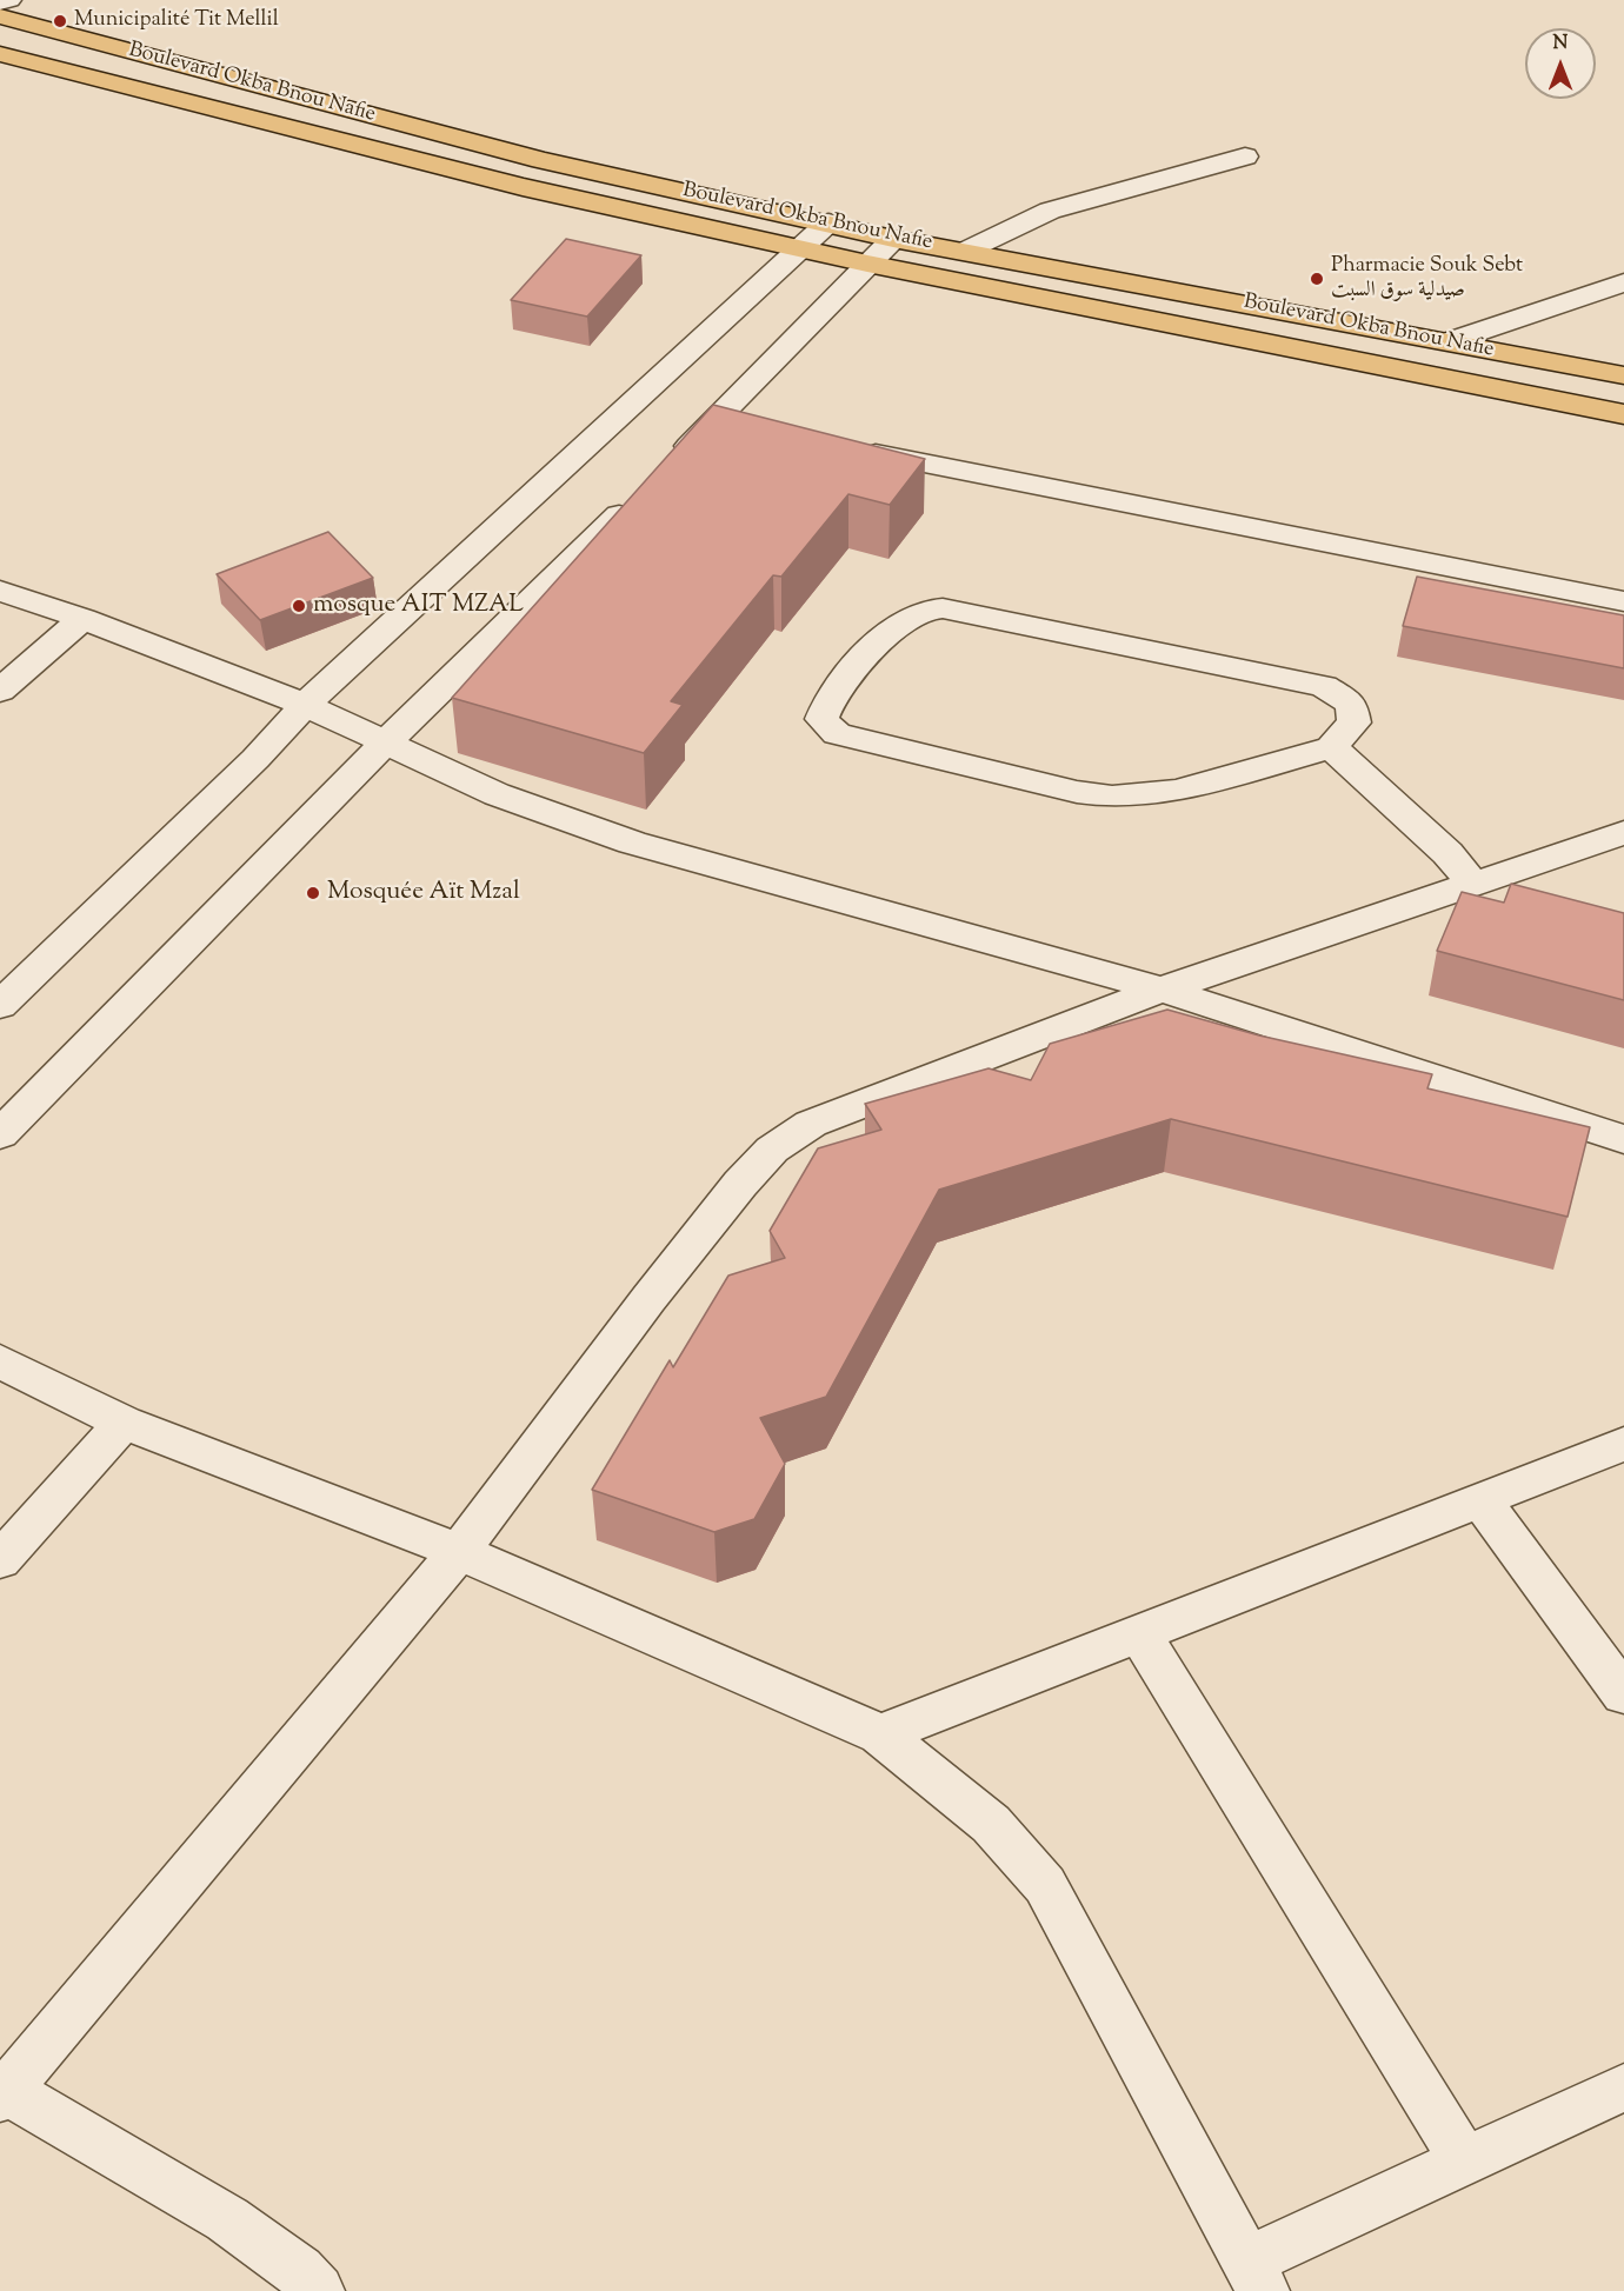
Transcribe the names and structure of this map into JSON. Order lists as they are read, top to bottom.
{
  "streets": {
    "main road": ["Boulevard Okba Bnou Nafie"]
  },
  "places": [
    "Municipalité Tit Mellil",
    "Pharmacie Souk Sebt صيدلية سوق السبت",
    "mosque AIT MZAL",
    "Mosquée Aït Mzal"
  ],
  "north": "top"
}
